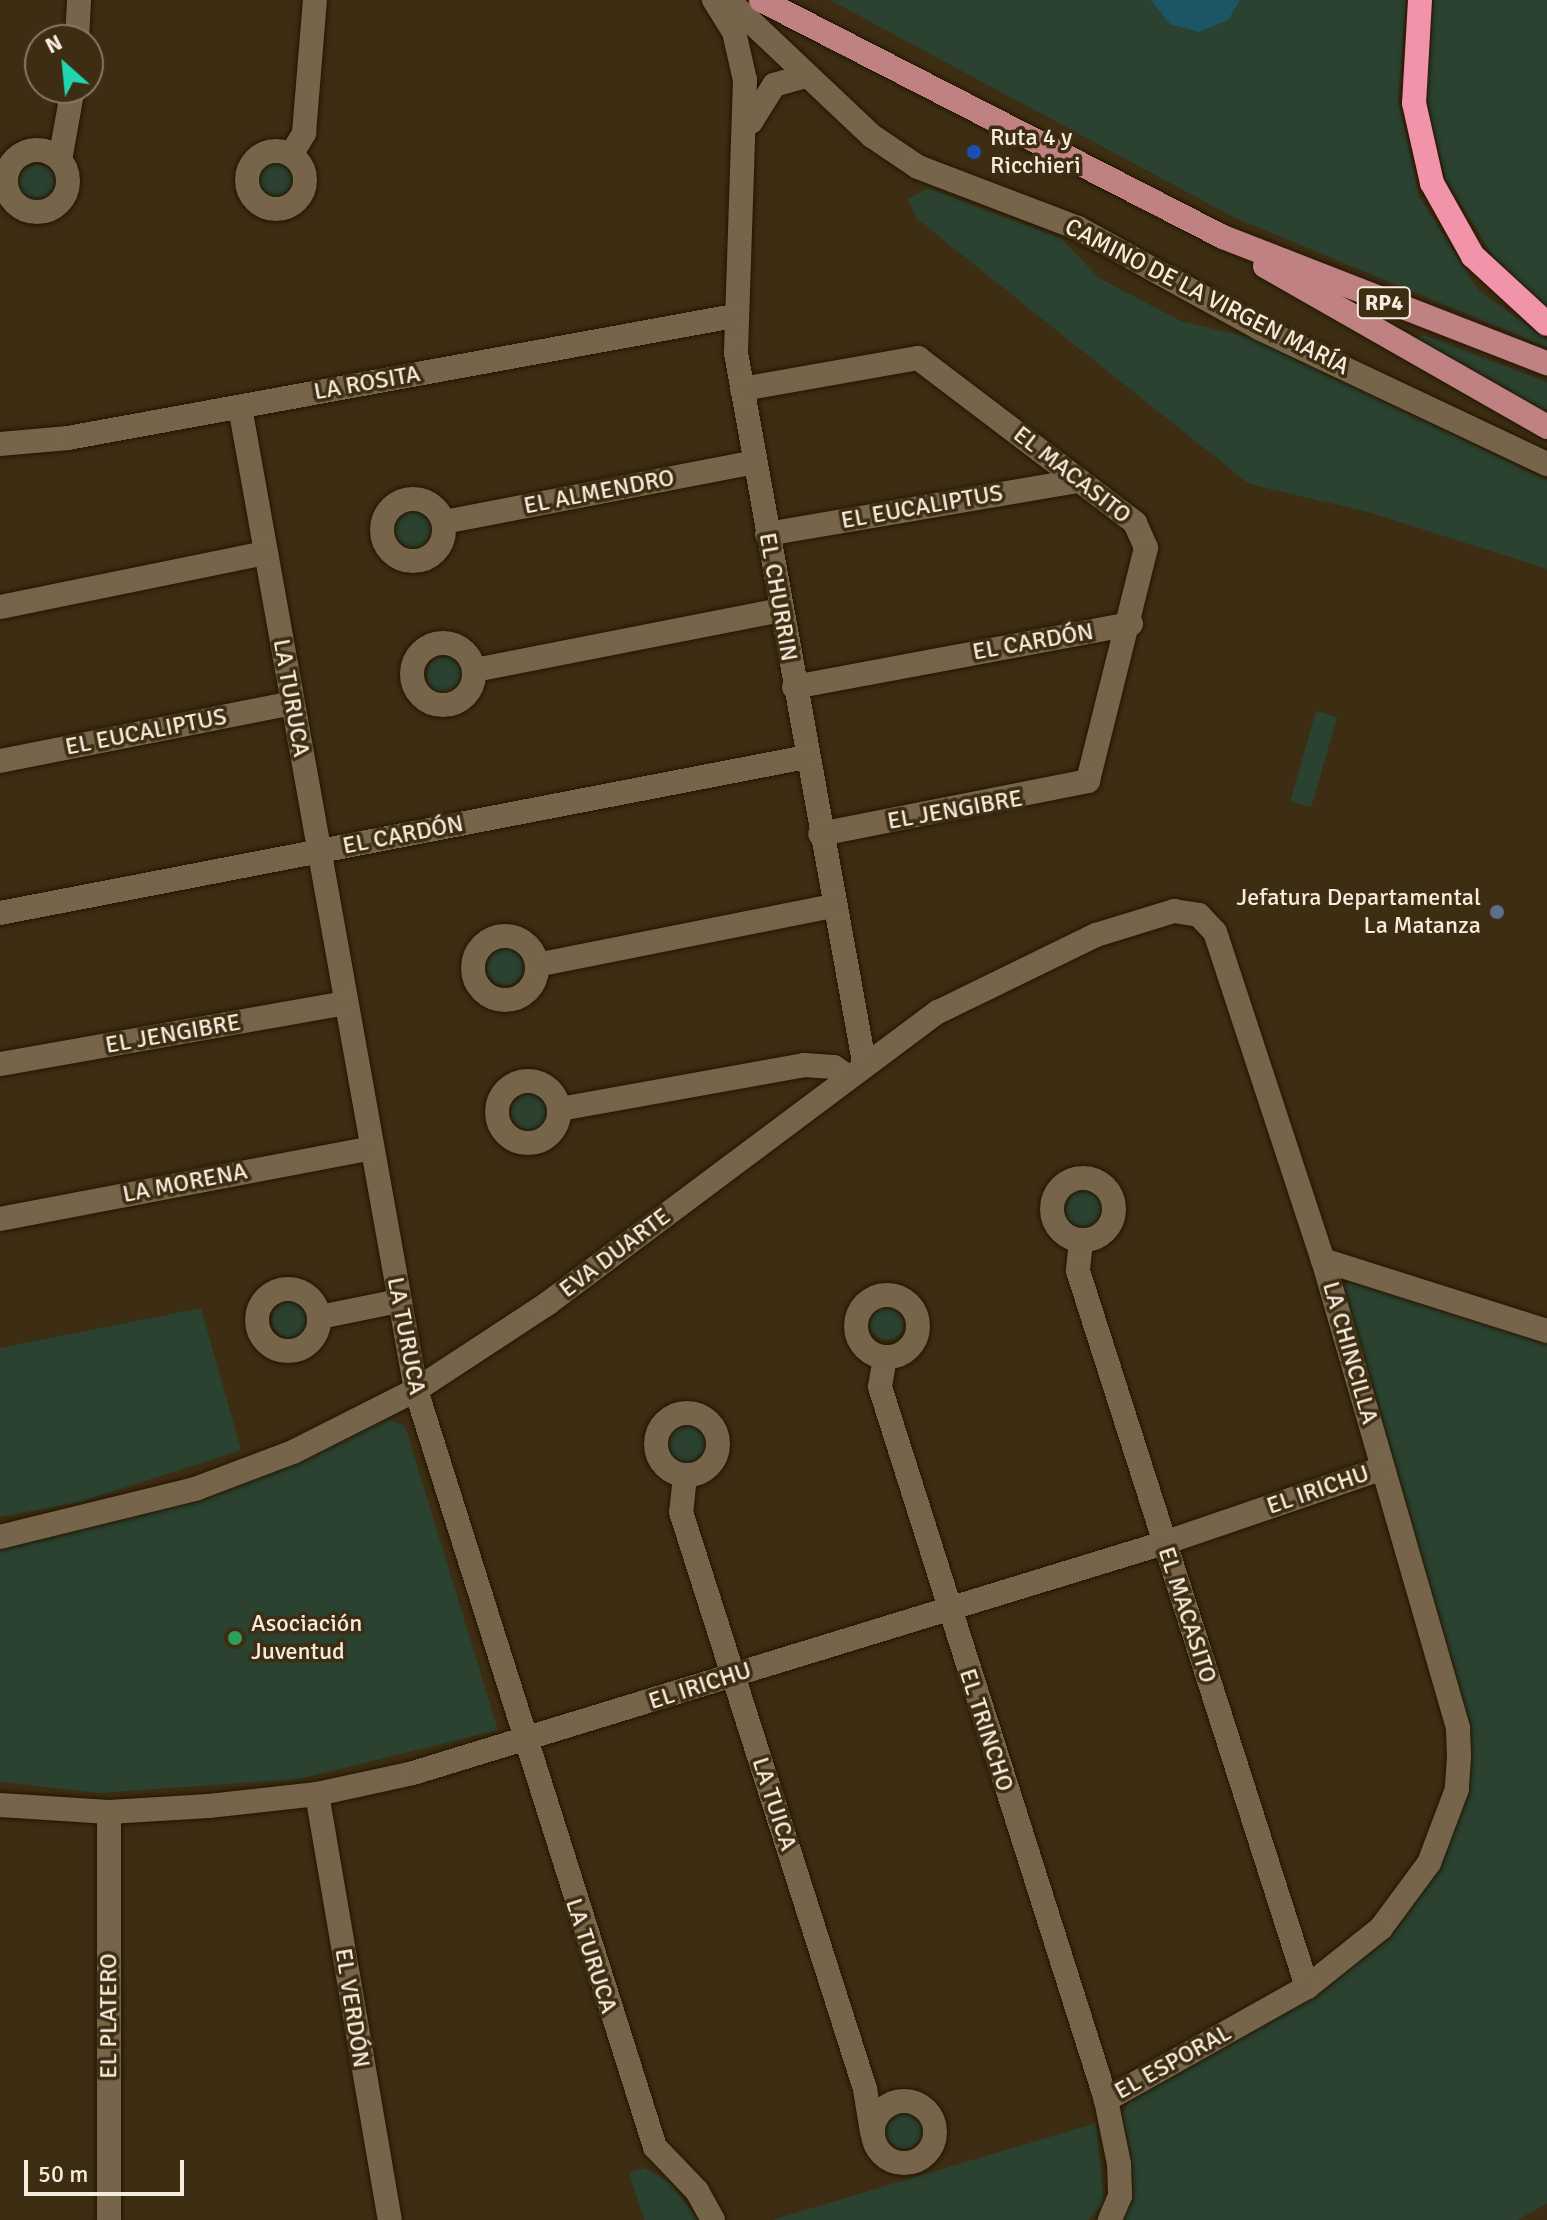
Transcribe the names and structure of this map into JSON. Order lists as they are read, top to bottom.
{
  "streets": {
    "main road": ["RP4"],
    "street": [
      "CAMINO DE LA VIRGEN MARÍA",
      "LA ROSITA",
      "EL MACASITO",
      "EL ALMENDRO",
      "EL EUCALIPTUS",
      "EL CHURRIN",
      "EL CARDÓN",
      "LA TURUCA",
      "EL JENGIBRE",
      "LA MORENA",
      "EVA DUARTE",
      "LA CHINCILLA",
      "EL IRICHU",
      "EL TRINCHO",
      "LA TUICA",
      "EL VERDÓN",
      "EL PLATERO",
      "EL ESPORAL"
    ]
  },
  "crossings": [
    ["CAMINO DE LA VIRGEN MARÍA", "EL CHURRIN"],
    ["LA ROSITA", "EL CHURRIN"],
    ["LA ROSITA", "LA TURUCA"],
    ["EL MACASITO", "EL EUCALIPTUS"],
    ["EL MACASITO", "EL CHURRIN"],
    ["EL MACASITO", "EL CARDÓN"],
    ["EL MACASITO", "EL JENGIBRE"],
    ["EL MACASITO", "LA CHINCILLA"],
    ["EL MACASITO", "EL IRICHU"],
    ["EL MACASITO", "EL ESPORAL"],
    ["EL ALMENDRO", "EL CHURRIN"],
    ["EL EUCALIPTUS", "EL CHURRIN"],
    ["EL EUCALIPTUS", "LA TURUCA"],
    ["EL CHURRIN", "EL CARDÓN"],
    ["EL CHURRIN", "EL JENGIBRE"],
    ["EL CHURRIN", "EVA DUARTE"],
    ["EL CARDÓN", "LA TURUCA"],
    ["LA TURUCA", "EL JENGIBRE"],
    ["LA TURUCA", "LA MORENA"],
    ["LA TURUCA", "EVA DUARTE"],
    ["LA TURUCA", "EL IRICHU"],
    ["EVA DUARTE", "LA CHINCILLA"],
    ["LA CHINCILLA", "EL IRICHU"],
    ["LA CHINCILLA", "EL ESPORAL"],
    ["EL IRICHU", "EL TRINCHO"],
    ["EL IRICHU", "LA TUICA"],
    ["EL IRICHU", "EL VERDÓN"],
    ["EL IRICHU", "EL PLATERO"],
    ["EL TRINCHO", "EL ESPORAL"]
  ],
  "places": ["Ruta 4 y Ricchieri", "Jefatura Departamental La Matanza", "Asociación Juventud"],
  "scale_bar": "50 m",
  "north": "top left"
}
